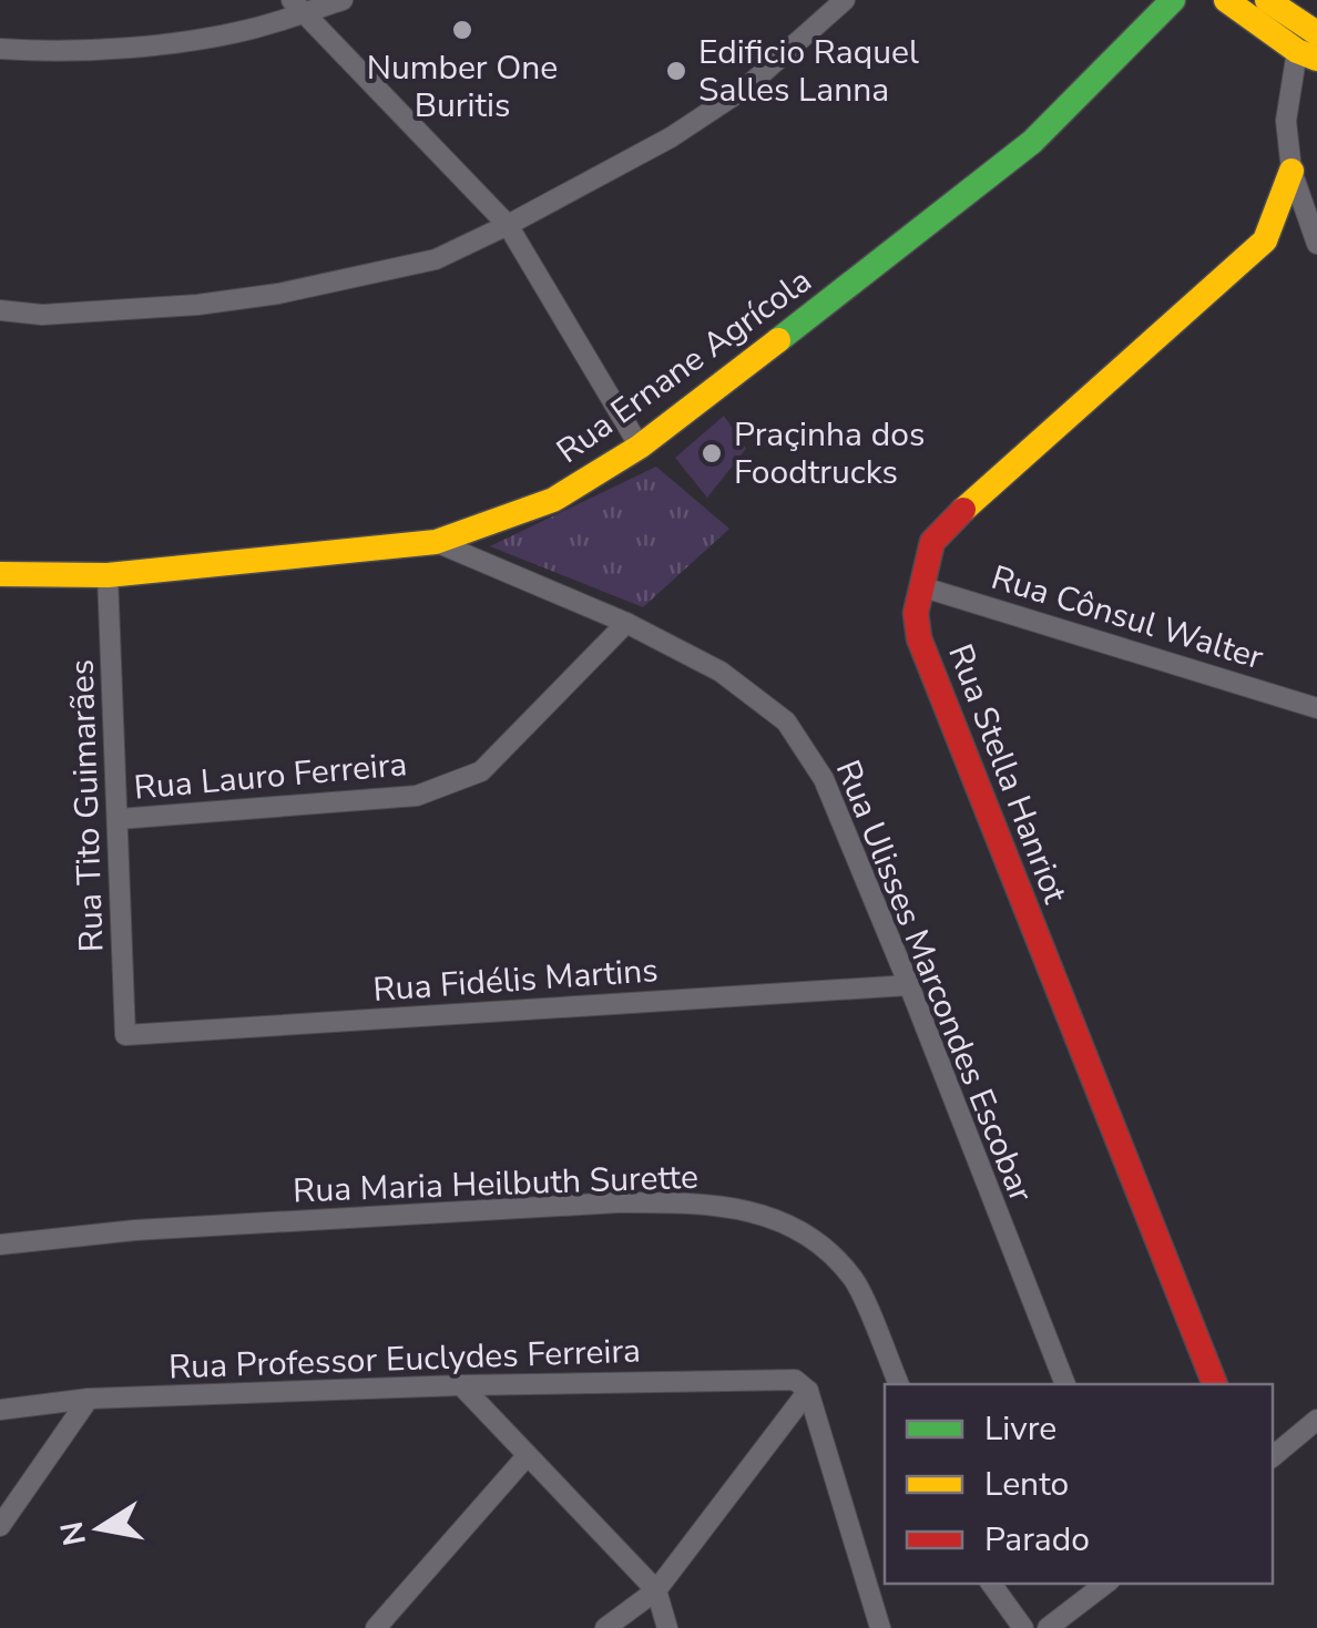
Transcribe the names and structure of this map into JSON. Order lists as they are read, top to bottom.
{
  "streets": {
    "street": [
      "Rua Ernane Agrícola",
      "Rua Cônsul Walter",
      "Rua Stella Hanriot",
      "Rua Lauro Ferreira",
      "Rua Tito Guimarães",
      "Rua Fidélis Martins",
      "Rua Ulisses Marcondes Escobar",
      "Rua Maria Heilbuth Surette",
      "Rua Professor Euclydes Ferreira"
    ]
  },
  "crossings": [
    ["Rua Ernane Agrícola", "Rua Tito Guimarães"],
    ["Rua Ernane Agrícola", "Rua Ulisses Marcondes Escobar"],
    ["Rua Cônsul Walter", "Rua Stella Hanriot"],
    ["Rua Lauro Ferreira", "Rua Tito Guimarães"],
    ["Rua Lauro Ferreira", "Rua Ulisses Marcondes Escobar"],
    ["Rua Tito Guimarães", "Rua Fidélis Martins"],
    ["Rua Fidélis Martins", "Rua Ulisses Marcondes Escobar"]
  ],
  "places": ["Number One Buritis", "Edificio Raquel Salles Lanna", "Praçinha dos Foodtrucks"],
  "legend": ["Livre", "Lento", "Parado"],
  "north": "left"
}
